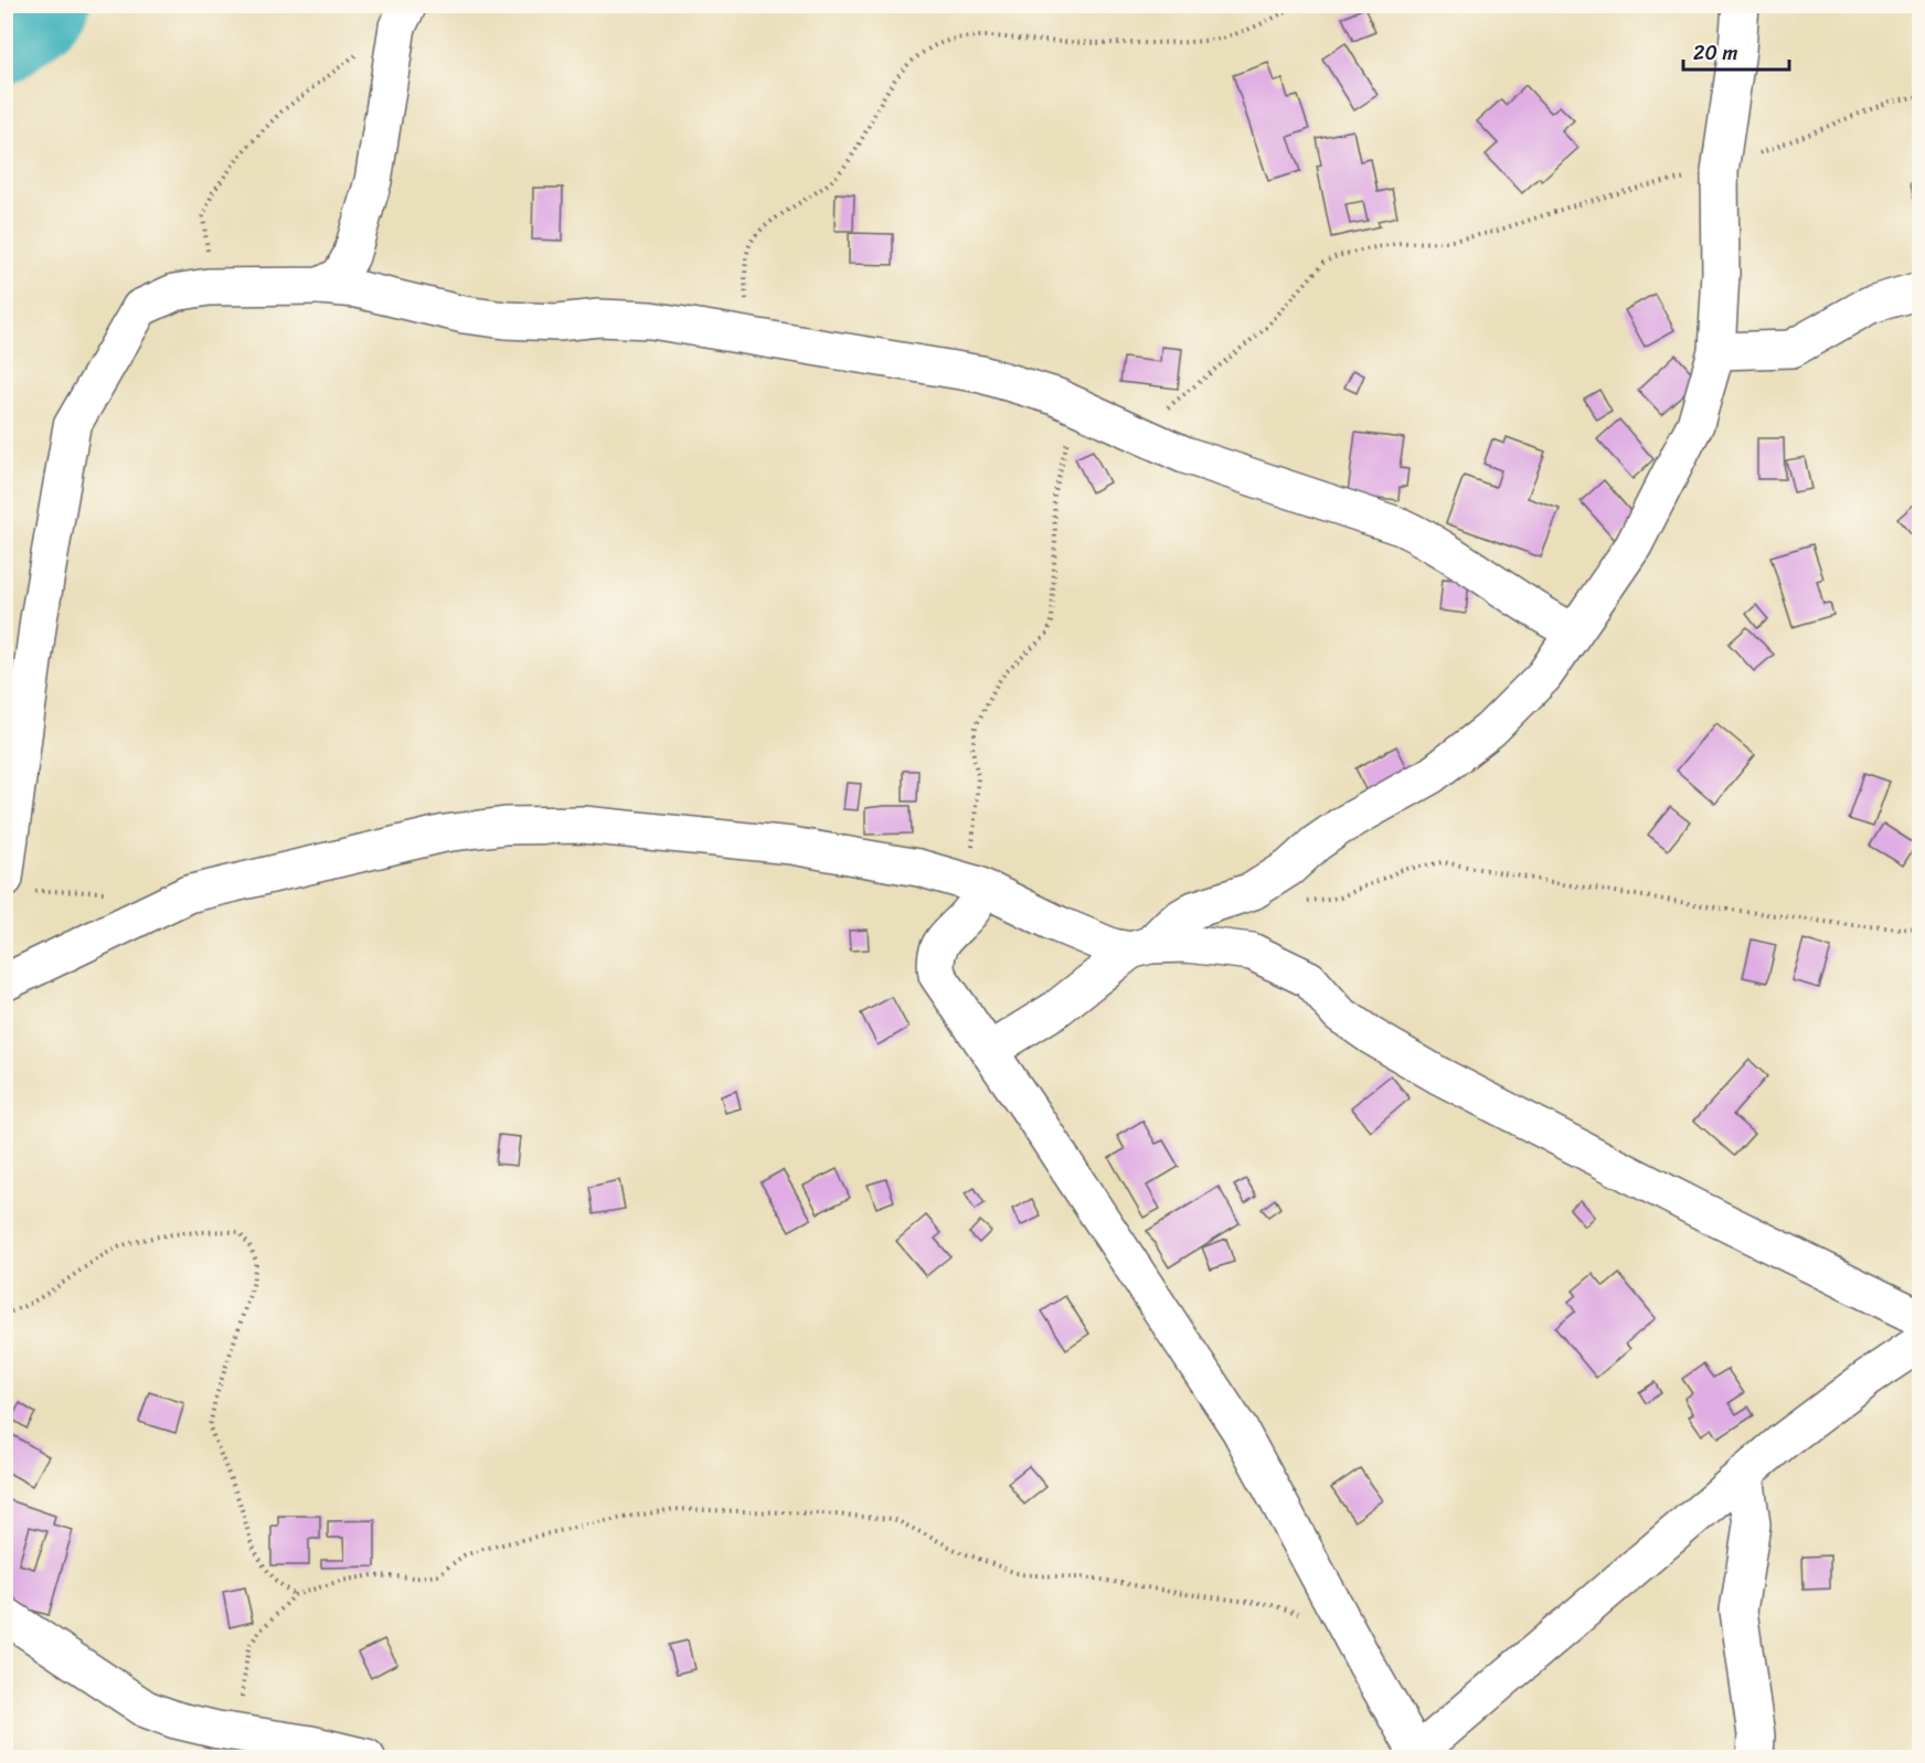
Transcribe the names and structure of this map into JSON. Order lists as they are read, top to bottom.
{
  "scale_bar": "20 m"
}
